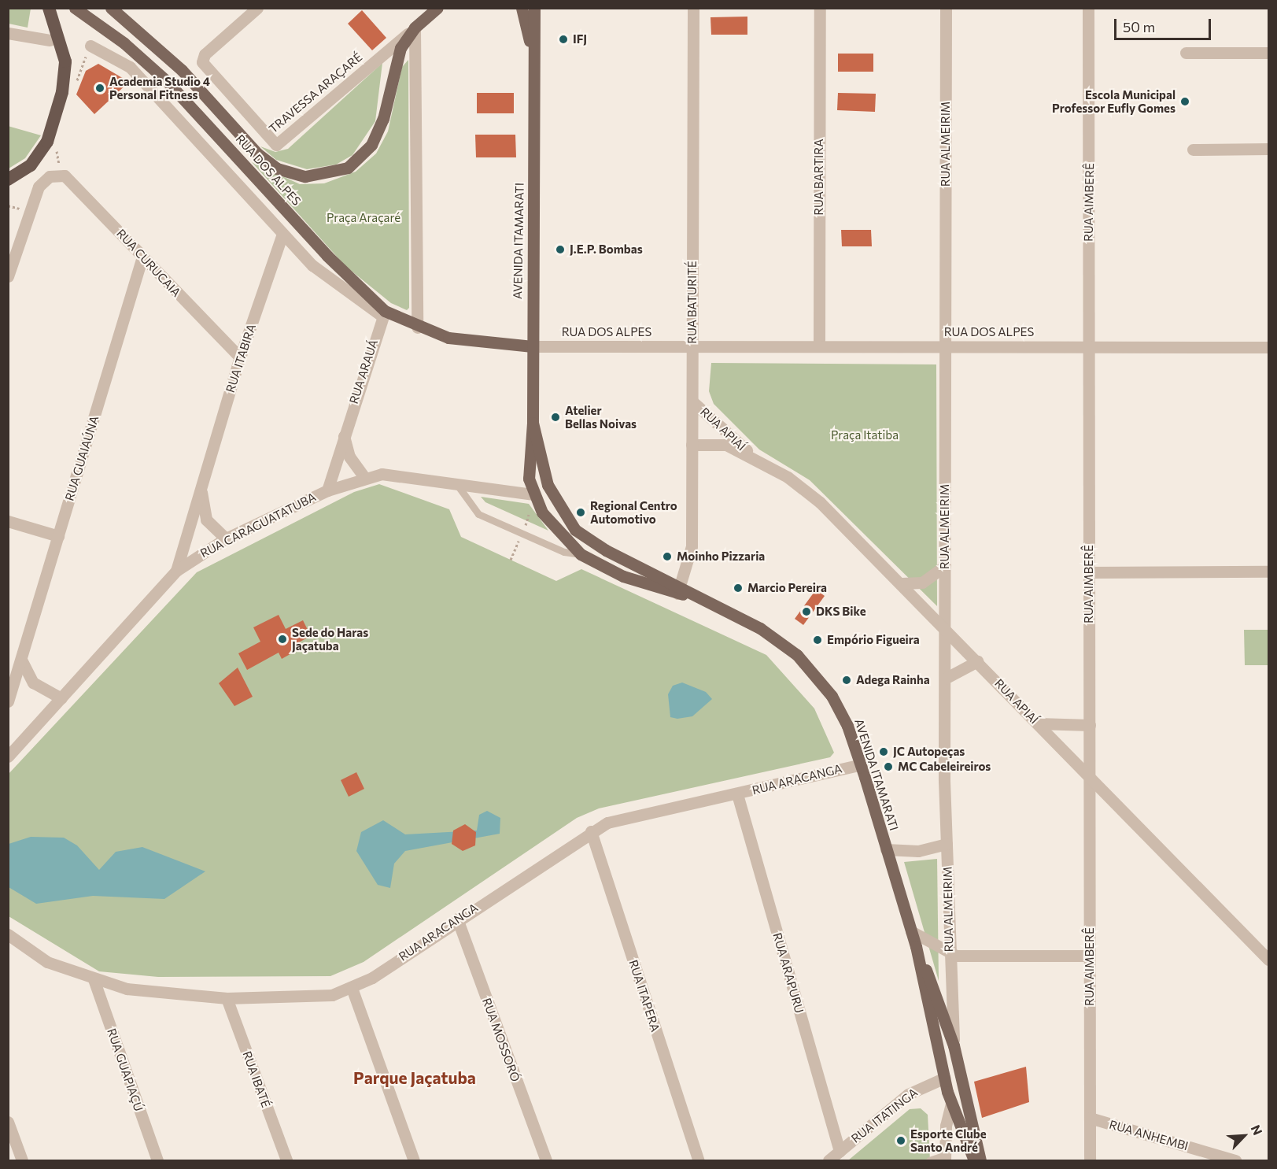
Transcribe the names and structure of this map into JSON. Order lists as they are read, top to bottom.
{
  "streets": {
    "main road": ["TRAVESSA ARAÇARÉ", "RUA DOS ALPES", "AVENIDA ITAMARATI"],
    "street": [
      "RUA ALMEIRIM",
      "RUA BARTIRA",
      "RUA AIMBERÊ",
      "RUA CURUCAIA",
      "RUA BATURITÉ",
      "RUA ITABIRA",
      "RUA ARAUÁ",
      "RUA APIAÍ",
      "RUA GUAIAÚNA",
      "RUA CARAGUATATUBA",
      "RUA ARACANGA",
      "RUA ARAPURU",
      "RUA ITAPERA",
      "RUA MOSSORÓ",
      "RUA GUAPIAÇÚ",
      "RUA IBATÉ",
      "RUA ITATINGA",
      "RUA ANHEMBI"
    ]
  },
  "crossings": [
    ["RUA ALMEIRIM", "RUA DOS ALPES"],
    ["RUA ALMEIRIM", "AVENIDA ITAMARATI"],
    ["RUA ALMEIRIM", "RUA APIAÍ"],
    ["RUA DOS ALPES", "RUA BARTIRA"],
    ["RUA DOS ALPES", "RUA AIMBERÊ"],
    ["RUA DOS ALPES", "AVENIDA ITAMARATI"],
    ["RUA DOS ALPES", "RUA BATURITÉ"],
    ["RUA DOS ALPES", "RUA ITABIRA"],
    ["RUA DOS ALPES", "RUA ARAUÁ"],
    ["RUA AIMBERÊ", "RUA APIAÍ"],
    ["RUA AIMBERÊ", "RUA ANHEMBI"],
    ["AVENIDA ITAMARATI", "RUA BATURITÉ"],
    ["AVENIDA ITAMARATI", "RUA CARAGUATATUBA"],
    ["AVENIDA ITAMARATI", "RUA ARACANGA"],
    ["AVENIDA ITAMARATI", "RUA ITATINGA"],
    ["RUA CURUCAIA", "RUA ITABIRA"],
    ["RUA CURUCAIA", "RUA GUAIAÚNA"],
    ["RUA BATURITÉ", "RUA APIAÍ"],
    ["RUA ITABIRA", "RUA CARAGUATATUBA"],
    ["RUA ARAUÁ", "RUA CARAGUATATUBA"],
    ["RUA ARACANGA", "RUA ARAPURU"],
    ["RUA ARACANGA", "RUA ITAPERA"],
    ["RUA ARACANGA", "RUA MOSSORÓ"],
    ["RUA ARACANGA", "RUA GUAPIAÇÚ"],
    ["RUA ARACANGA", "RUA IBATÉ"],
    ["RUA ARAPURU", "RUA ITATINGA"]
  ],
  "districts": ["Parque Jaçatuba"],
  "parks": ["Praça Araçaré", "Praça Itatiba"],
  "places": [
    "IFJ",
    "Academia Studio 4 Personal Fitness",
    "Escola Municipal Professor Eufly Gomes",
    "J.E.P. Bombas",
    "Atelier Bellas Noivas",
    "Regional Centro Automotivo",
    "Moinho Pizzaria",
    "Marcio Pereira",
    "DKS Bike",
    "Sede do Haras Jaçatuba",
    "Empório Figueira",
    "Adega Rainha",
    "JC Autopeças",
    "MC Cabeleireiros",
    "Esporte Clube Santo André"
  ],
  "scale_bar": "50 m",
  "north": "top right"
}
